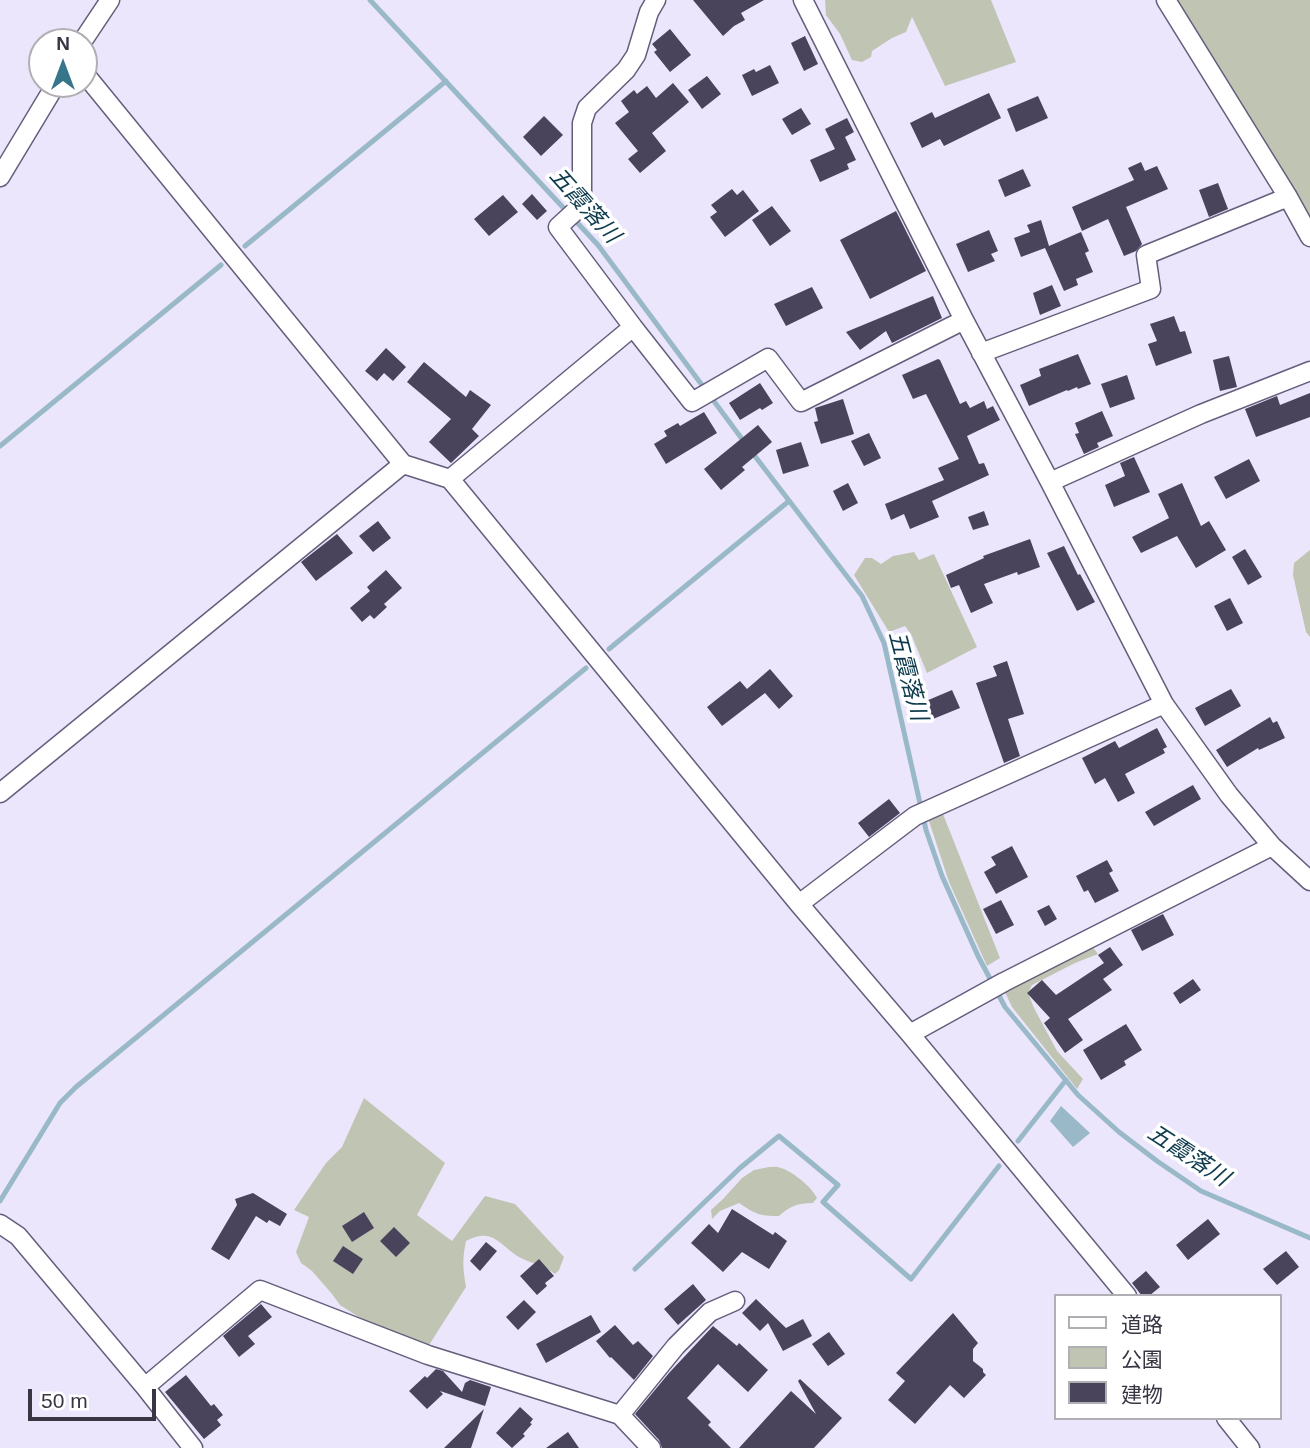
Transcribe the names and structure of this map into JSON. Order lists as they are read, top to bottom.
{
  "water": ["五霞落川"],
  "legend": ["道路", "公園", "建物"],
  "scale_bar": "50 m",
  "north": "top"
}
